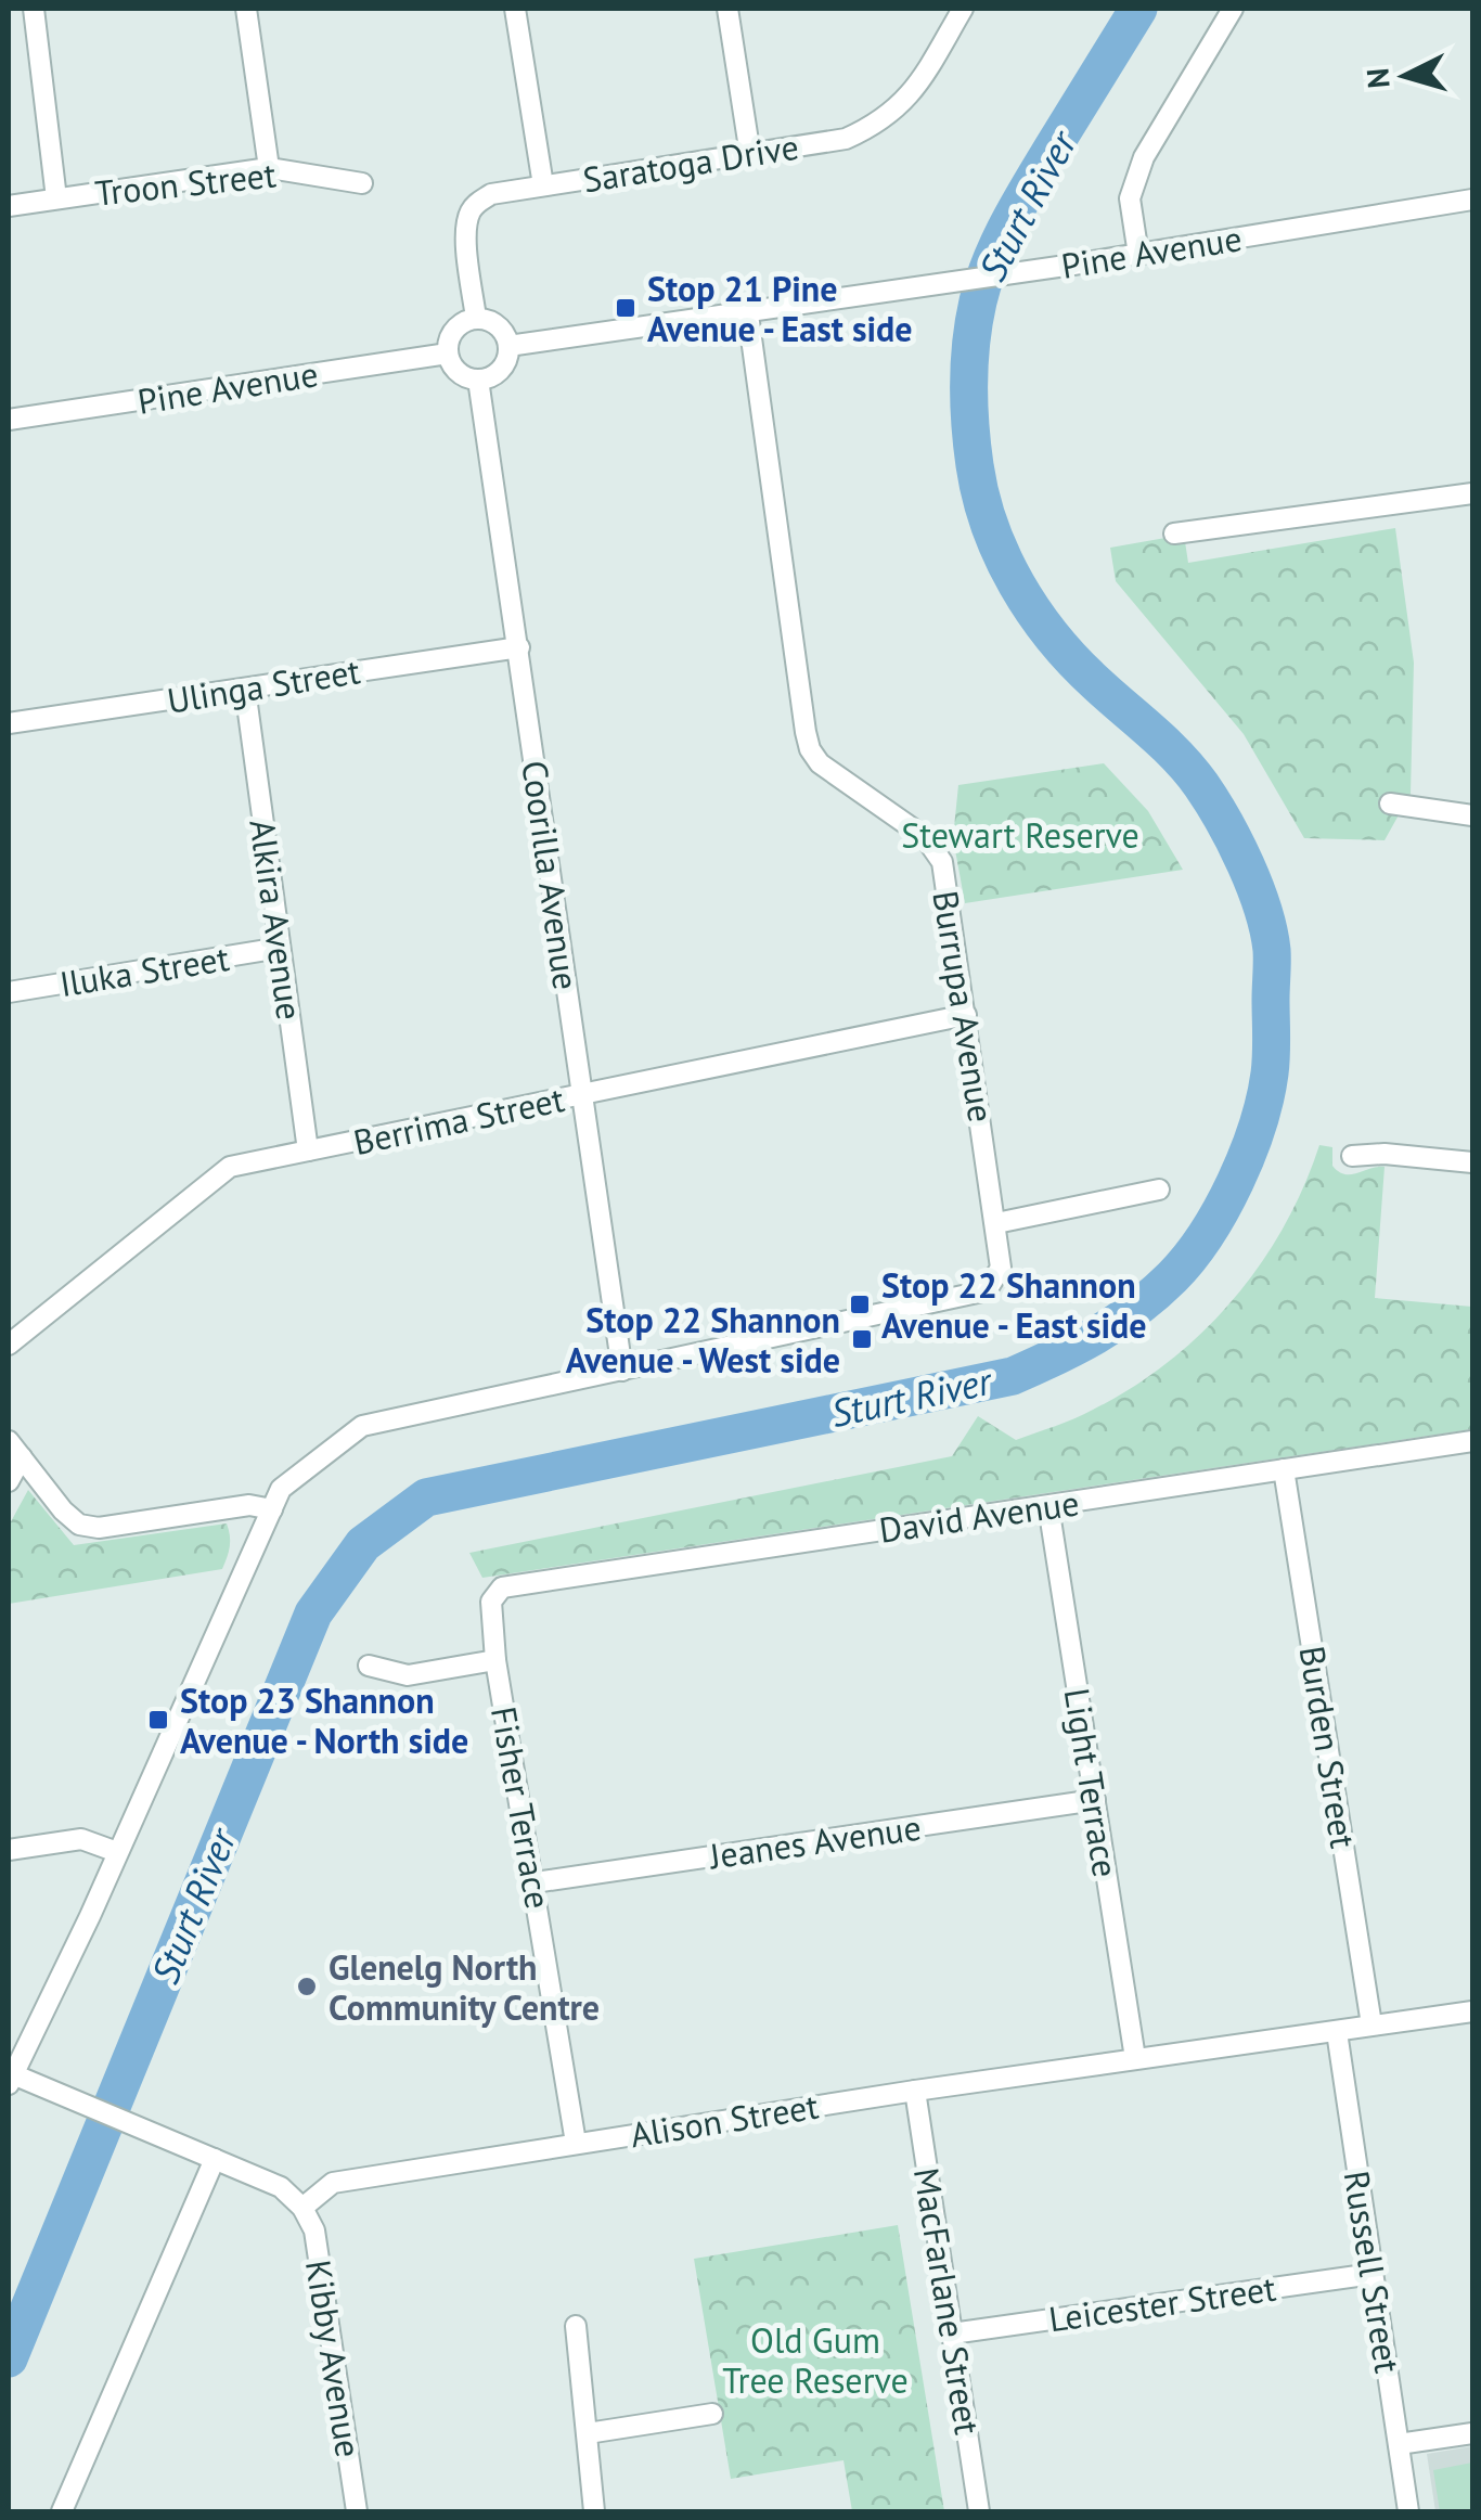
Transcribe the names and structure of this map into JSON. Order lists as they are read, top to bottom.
{
  "streets": {
    "street": [
      "Saratoga Drive",
      "Troon Street",
      "Pine Avenue",
      "Ulinga Street",
      "Coorilla Avenue",
      "Alkira Avenue",
      "Iluka Street",
      "Burrupa Avenue",
      "Berrima Street",
      "David Avenue",
      "Burden Street",
      "Light Terrace",
      "Fisher Terrace",
      "Jeanes Avenue",
      "Alison Street",
      "Russell Street",
      "MacFarlane Street",
      "Leicester Street",
      "Kibby Avenue"
    ]
  },
  "crossings": [
    ["Saratoga Drive", "Pine Avenue"],
    ["Saratoga Drive", "Coorilla Avenue"],
    ["Pine Avenue", "Coorilla Avenue"],
    ["Pine Avenue", "Burrupa Avenue"],
    ["Ulinga Street", "Coorilla Avenue"],
    ["Ulinga Street", "Alkira Avenue"],
    ["Coorilla Avenue", "Burrupa Avenue"],
    ["Coorilla Avenue", "Berrima Street"],
    ["Alkira Avenue", "Iluka Street"],
    ["Alkira Avenue", "Berrima Street"],
    ["Burrupa Avenue", "Berrima Street"],
    ["David Avenue", "Burden Street"],
    ["David Avenue", "Light Terrace"],
    ["David Avenue", "Fisher Terrace"],
    ["Burden Street", "Alison Street"],
    ["Light Terrace", "Jeanes Avenue"],
    ["Light Terrace", "Alison Street"],
    ["Fisher Terrace", "Jeanes Avenue"],
    ["Fisher Terrace", "Alison Street"],
    ["Alison Street", "Russell Street"],
    ["Alison Street", "MacFarlane Street"],
    ["Alison Street", "Kibby Avenue"],
    ["Russell Street", "Leicester Street"],
    ["MacFarlane Street", "Leicester Street"]
  ],
  "water": ["Sturt River"],
  "parks": ["Stewart Reserve", "Old Gum Tree Reserve"],
  "places": {
    "transit": [
      "Stop 21 Pine Avenue - East side",
      "Stop 22 Shannon Avenue - East side",
      "Stop 22 Shannon Avenue - West side",
      "Stop 23 Shannon Avenue - North side"
    ],
    "other": ["Glenelg North Community Centre"]
  },
  "north": "left"
}
